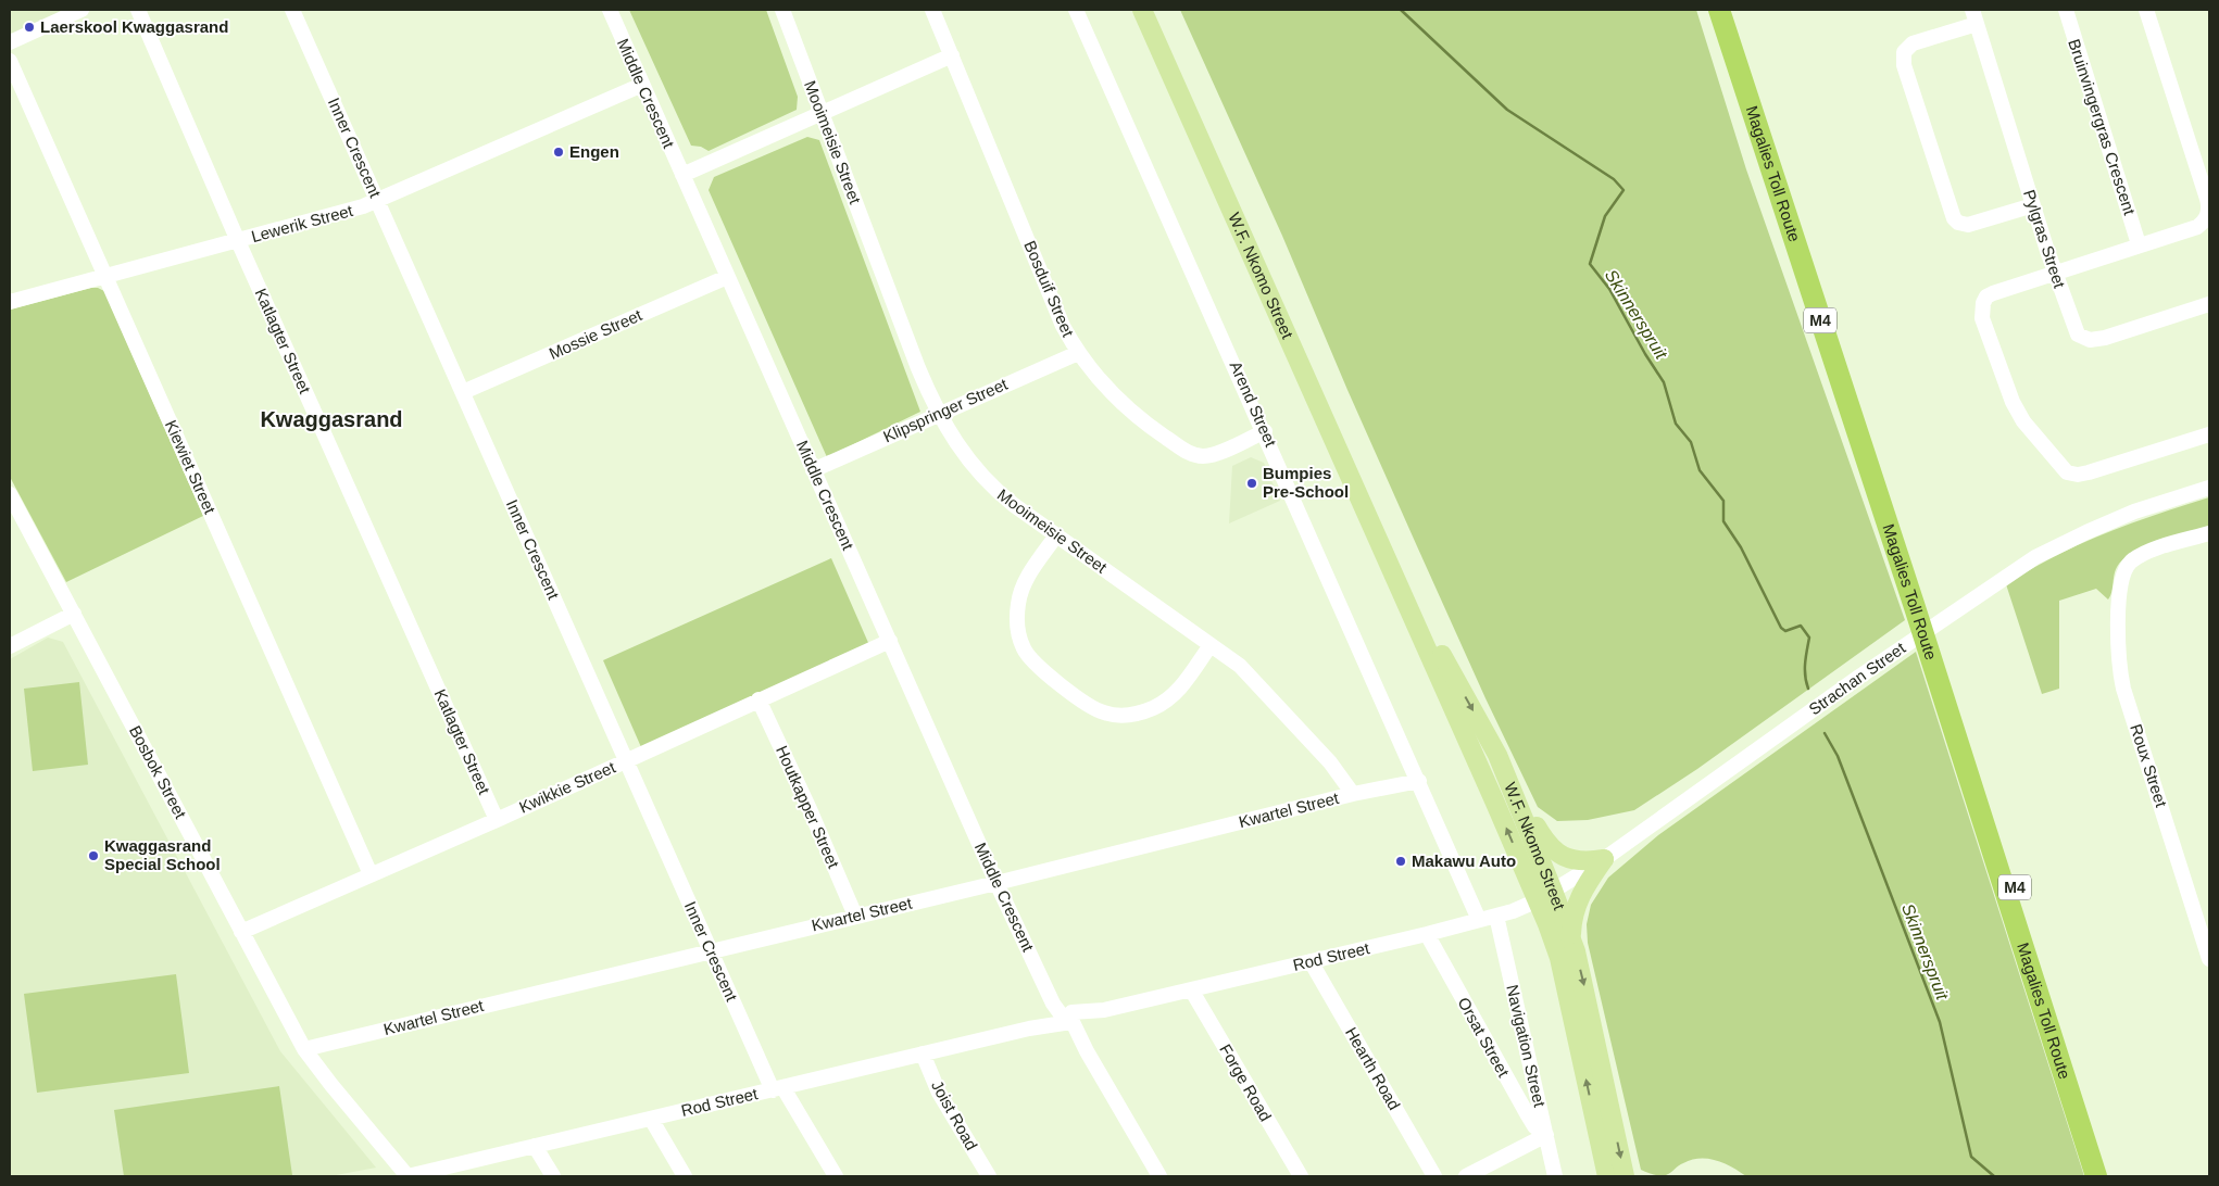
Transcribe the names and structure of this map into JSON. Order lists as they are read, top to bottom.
{
  "streets": {
    "highway": ["Magalies Toll Route", "M4"],
    "main road": ["W.F. Nkomo Street"],
    "street": [
      "Middle Crescent",
      "Bruinvingergras Crescent",
      "Mooimeisie Street",
      "Inner Crescent",
      "Lewerik Street",
      "Pylgras Street",
      "Bosduif Street",
      "Mossie Street",
      "Katlagter Street",
      "Arend Street",
      "Klipspringer Street",
      "Kiewiet Street",
      "Strachan Street",
      "Roux Street",
      "Bosbok Street",
      "Kwikkie Street",
      "Houtkapper Street",
      "Kwartel Street",
      "Rod Street",
      "Orsat Street",
      "Navigation Street",
      "Hearth Road",
      "Forge Road",
      "Joist Road"
    ]
  },
  "crossings": [
    ["Middle Crescent", "Lewerik Street"],
    ["Middle Crescent", "Mossie Street"],
    ["Middle Crescent", "Klipspringer Street"],
    ["Middle Crescent", "Kwikkie Street"],
    ["Middle Crescent", "Kwartel Street"],
    ["Middle Crescent", "Rod Street"],
    ["Mooimeisie Street", "Klipspringer Street"],
    ["Mooimeisie Street", "Kwartel Street"],
    ["Inner Crescent", "Lewerik Street"],
    ["Inner Crescent", "Mossie Street"],
    ["Inner Crescent", "Kwikkie Street"],
    ["Inner Crescent", "Kwartel Street"],
    ["Inner Crescent", "Rod Street"],
    ["Lewerik Street", "Katlagter Street"],
    ["Lewerik Street", "Kiewiet Street"],
    ["W.F. Nkomo Street", "Strachan Street"],
    ["W.F. Nkomo Street", "Rod Street"],
    ["Bosduif Street", "Arend Street"],
    ["Bosduif Street", "Klipspringer Street"],
    ["Katlagter Street", "Kwikkie Street"],
    ["Arend Street", "Kwartel Street"],
    ["Arend Street", "Rod Street"],
    ["Kiewiet Street", "Kwikkie Street"],
    ["Strachan Street", "Rod Street"],
    ["Bosbok Street", "Kwikkie Street"],
    ["Bosbok Street", "Kwartel Street"],
    ["Bosbok Street", "Rod Street"],
    ["Kwikkie Street", "Houtkapper Street"],
    ["Houtkapper Street", "Kwartel Street"],
    ["Rod Street", "Orsat Street"],
    ["Rod Street", "Navigation Street"],
    ["Rod Street", "Hearth Road"],
    ["Rod Street", "Forge Road"],
    ["Rod Street", "Joist Road"],
    ["Orsat Street", "Navigation Street"]
  ],
  "districts": ["Kwaggasrand"],
  "water": ["Skinnerspruit"],
  "places": [
    "Laerskool Kwaggasrand",
    "Engen",
    "Bumpies Pre-School",
    "Kwaggasrand Special School",
    "Makawu Auto"
  ]
}
